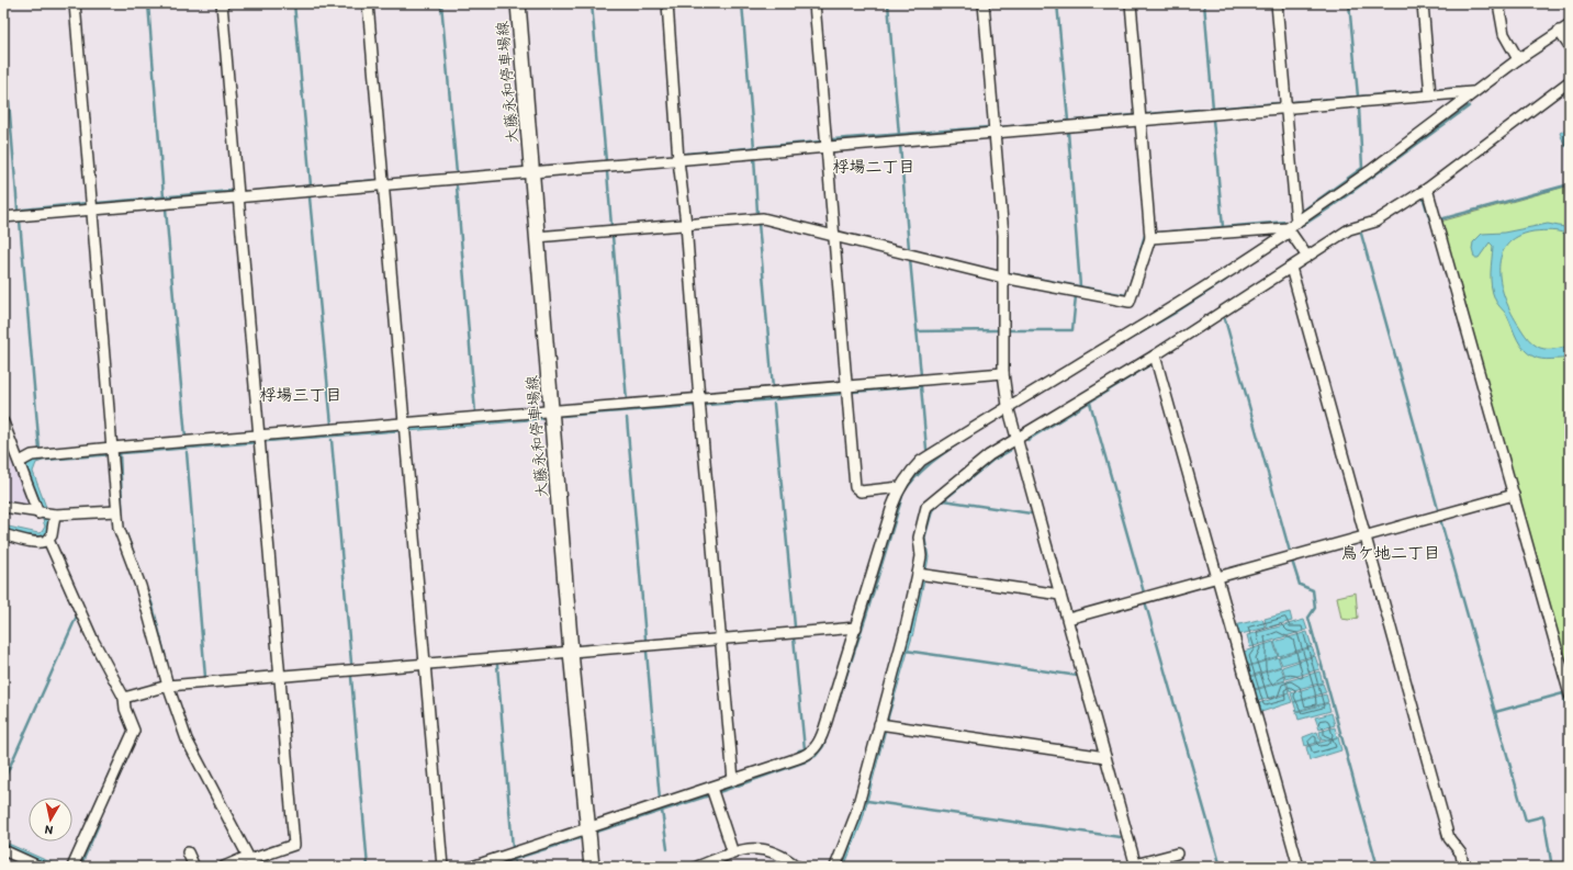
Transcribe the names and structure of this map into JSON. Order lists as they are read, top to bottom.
{
  "streets": {
    "main road": ["大藤永和停車場線"]
  },
  "districts": ["桴場二丁目", "桴場三丁目", "鳥ケ地二丁目"],
  "north": "bottom"
}
